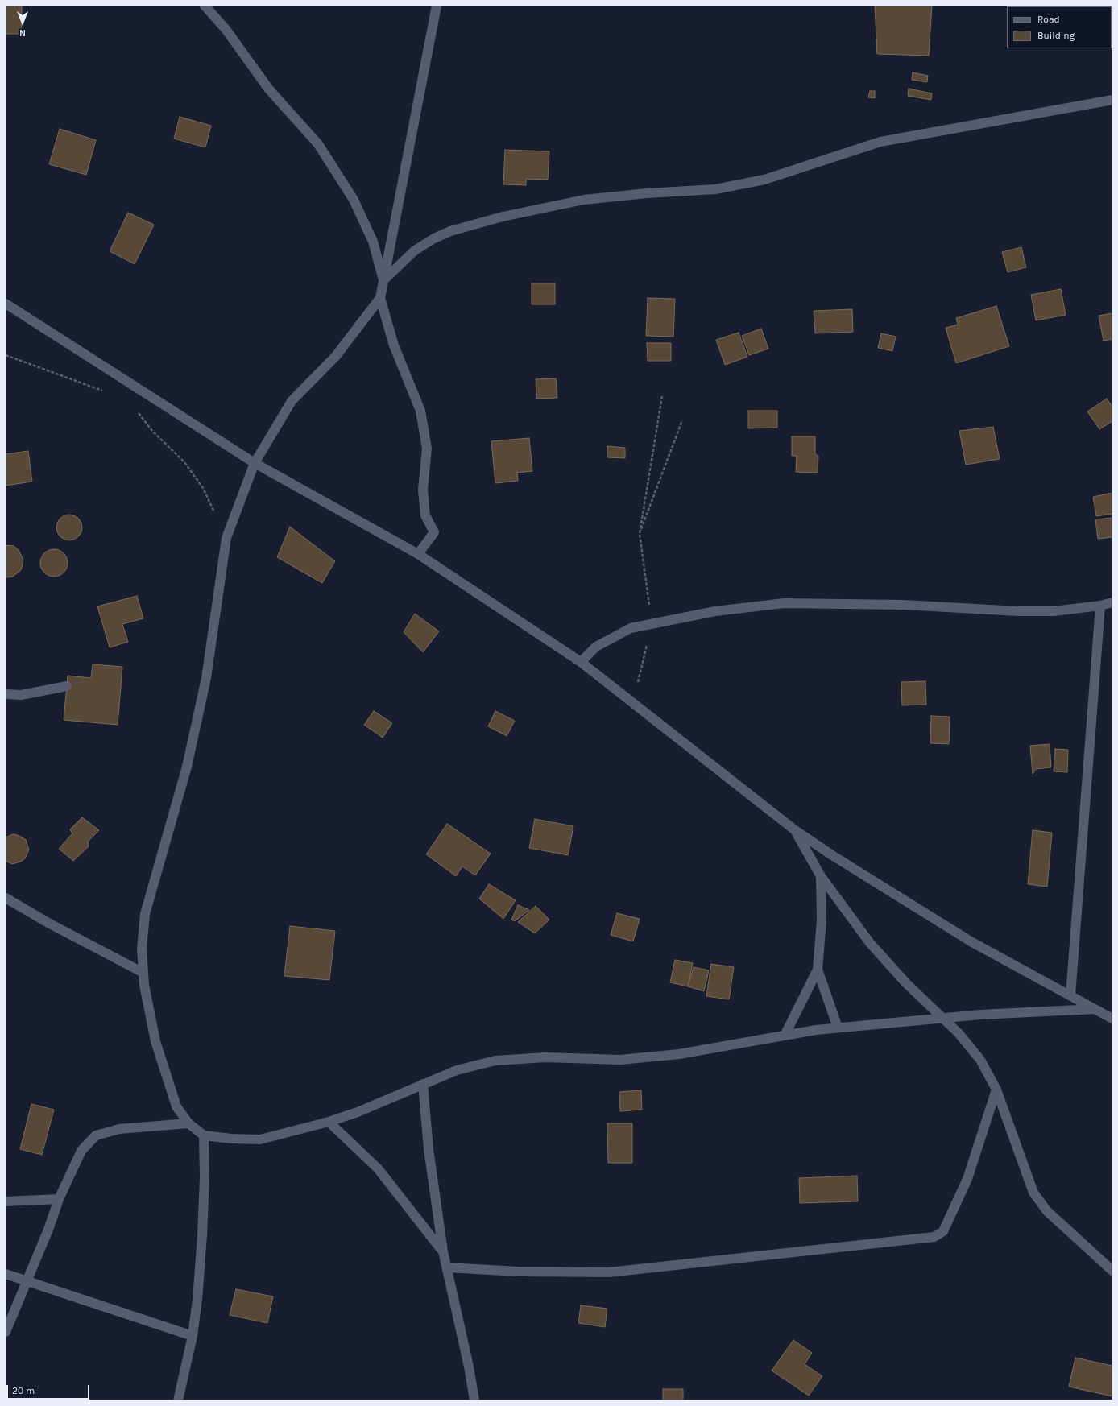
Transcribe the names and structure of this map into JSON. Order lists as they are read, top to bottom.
{
  "legend": ["Road", "Building"],
  "scale_bar": "20 m",
  "north": "bottom"
}
